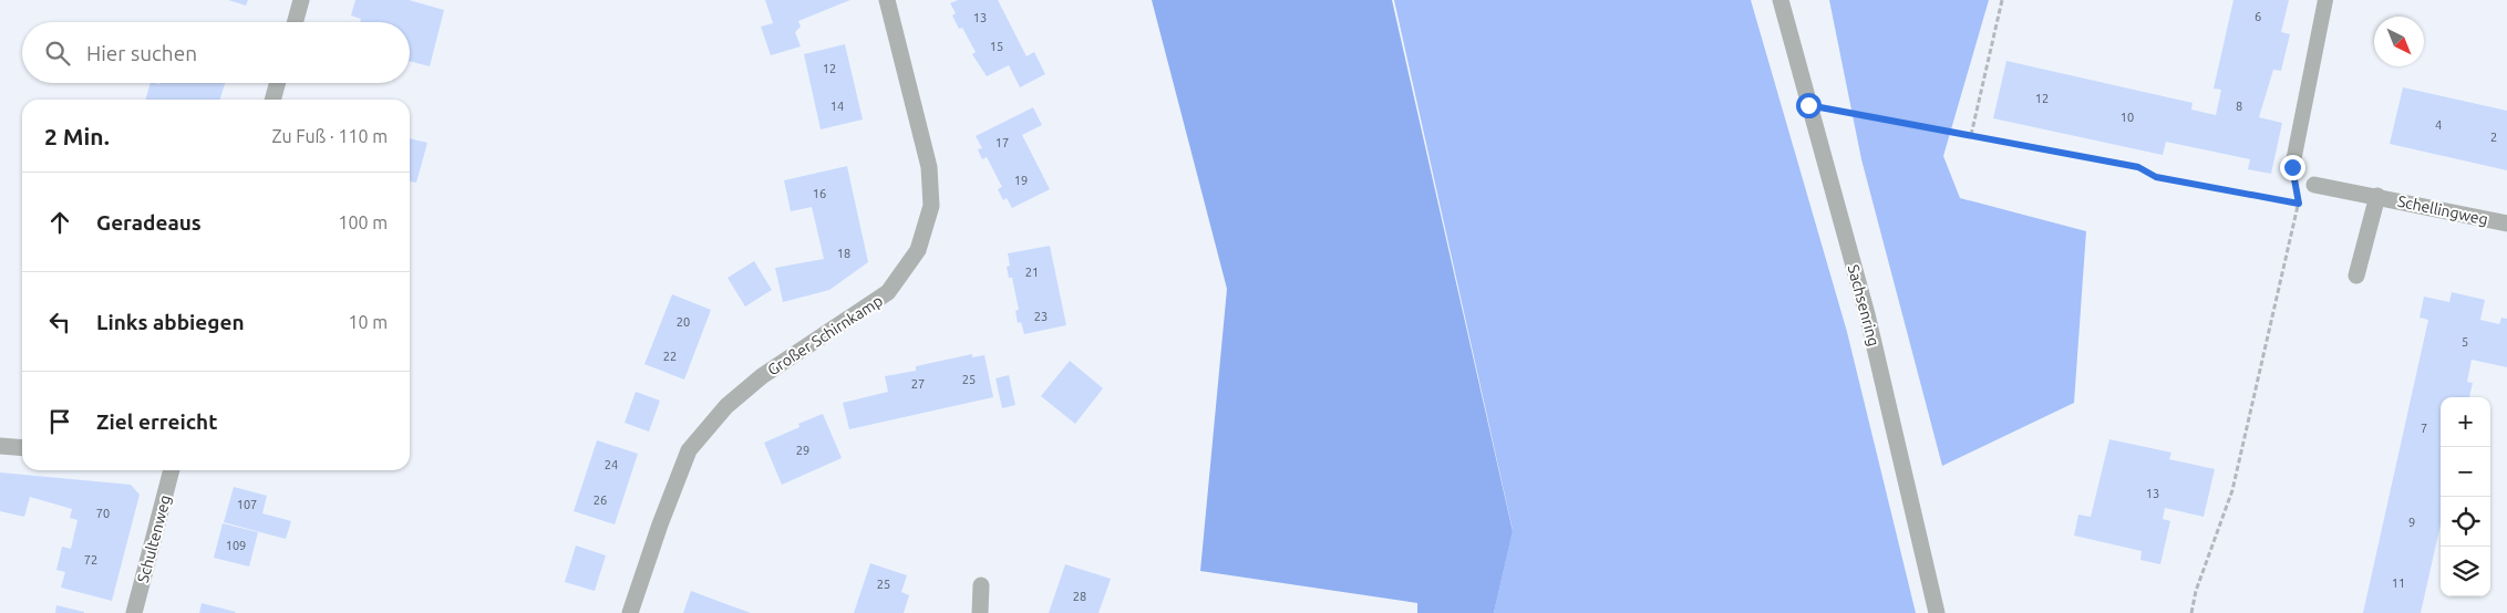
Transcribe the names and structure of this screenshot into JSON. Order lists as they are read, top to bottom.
{
  "streets": {
    "street": [
      "Schellingweg",
      "Sachsenring",
      "Großer Schirnkamp",
      "Schultenweg"
    ]
  },
  "house_numbers": [
    "6",
    "13",
    "15",
    "12",
    "12",
    "14",
    "8",
    "10",
    "4",
    "2",
    "17",
    "19",
    "16",
    "18",
    "21",
    "23",
    "20",
    "5",
    "22",
    "25",
    "27",
    "7",
    "29",
    "24",
    "13",
    "26",
    "107",
    "70",
    "9",
    "109",
    "72",
    "11",
    "25",
    "28"
  ],
  "north": "bottom right",
  "page": {
    "search": "Hier suchen",
    "heading": ["2 Min.", "Zu Fuß · 110 m"],
    "list": [
      ["Geradeaus", "100 m"],
      ["Links abbiegen", "10 m"],
      "Ziel erreicht"
    ],
    "map_buttons": ["+", "−"]
  }
}
